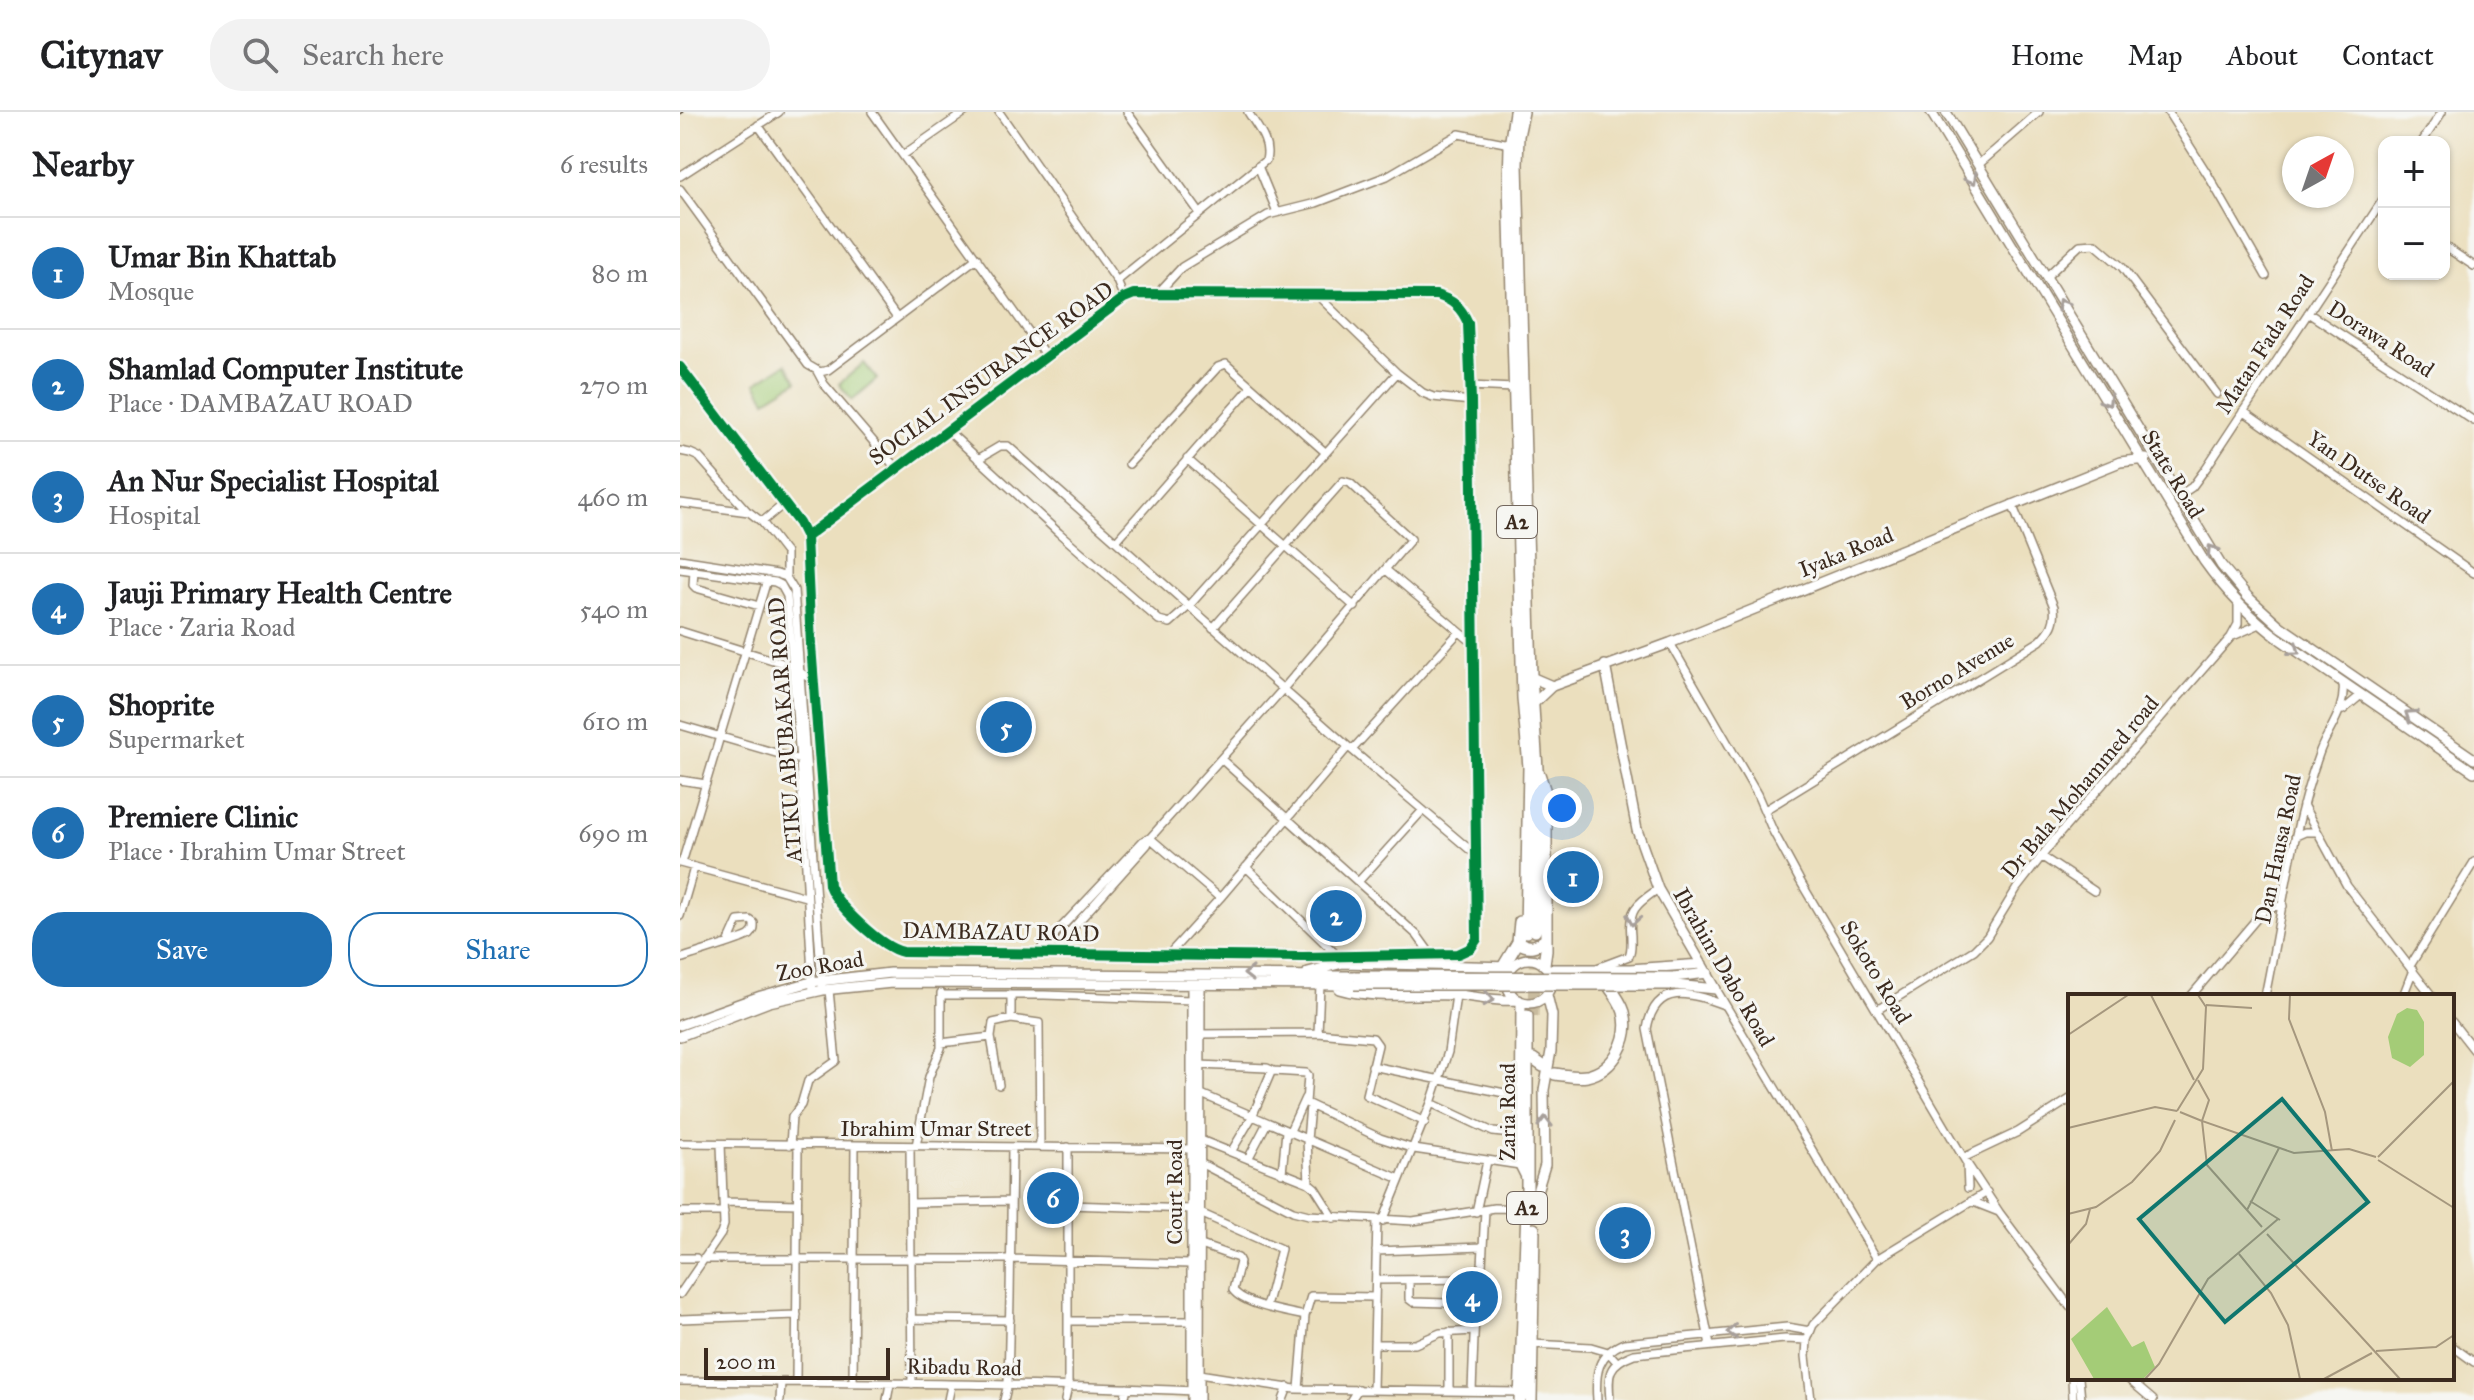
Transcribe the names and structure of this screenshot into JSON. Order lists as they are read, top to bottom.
{
  "streets": {
    "highway": ["A2", "Zaria Road"],
    "main road": [
      "State Road",
      "Iyaka Road",
      "Zoo Road",
      "Ibrahim Dabo Road",
      "Court Road"
    ],
    "street": [
      "Dorawa Road",
      "Matan Fada Road",
      "SOCIAL INSURANCE ROAD",
      "Yan Dutse Road",
      "Borno Avenue",
      "ATIKU ABUBAKAR ROAD",
      "Dr Bala Mohammed road",
      "Dan Hausa Road",
      "DAMBAZAU ROAD",
      "Sokoto Road",
      "Ibrahim Umar Street",
      "Ribadu Road"
    ]
  },
  "crossings": [
    ["Dorawa Road", "Matan Fada Road"],
    ["Matan Fada Road", "State Road"],
    ["Matan Fada Road", "Yan Dutse Road"],
    ["SOCIAL INSURANCE ROAD", "DAMBAZAU ROAD"],
    ["State Road", "Iyaka Road"],
    ["State Road", "Dan Hausa Road"],
    ["Iyaka Road", "Borno Avenue"],
    ["Iyaka Road", "Ibrahim Dabo Road"],
    ["Iyaka Road", "Sokoto Road"],
    ["Borno Avenue", "Sokoto Road"],
    ["ATIKU ABUBAKAR ROAD", "Zoo Road"],
    ["Dr Bala Mohammed road", "Sokoto Road"],
    ["Zoo Road", "Court Road"],
    ["Ibrahim Umar Street", "Court Road"],
    ["Court Road", "Ribadu Road"]
  ],
  "scale_bar": "200 m",
  "north": "top right",
  "page": {
    "header": "Citynav",
    "search": "Search here",
    "nav": [
      "Home",
      "Map",
      "About",
      "Contact"
    ],
    "heading": ["Nearby", "6 results"],
    "map_buttons": ["+", "−"],
    "list": [
      {
        "mark": "1",
        "name": "Umar Bin Khattab",
        "note": "Mosque",
        "value": "80 m"
      },
      {
        "mark": "2",
        "name": "Shamlad Computer Institute",
        "note": "Place · DAMBAZAU ROAD",
        "value": "270 m"
      },
      {
        "mark": "3",
        "name": "An Nur Specialist Hospital",
        "note": "Hospital",
        "value": "460 m"
      },
      {
        "mark": "4",
        "name": "Jauji Primary Health Centre",
        "note": "Place · Zaria Road",
        "value": "540 m"
      },
      {
        "mark": "5",
        "name": "Shoprite",
        "note": "Supermarket",
        "value": "610 m"
      },
      {
        "mark": "6",
        "name": "Premiere Clinic",
        "note": "Place · Ibrahim Umar Street",
        "value": "690 m"
      }
    ],
    "pins": [
      "5",
      "1",
      "2",
      "6",
      "3",
      "4"
    ],
    "buttons": ["Save", "Share"],
    "scale": "200 m"
  }
}
